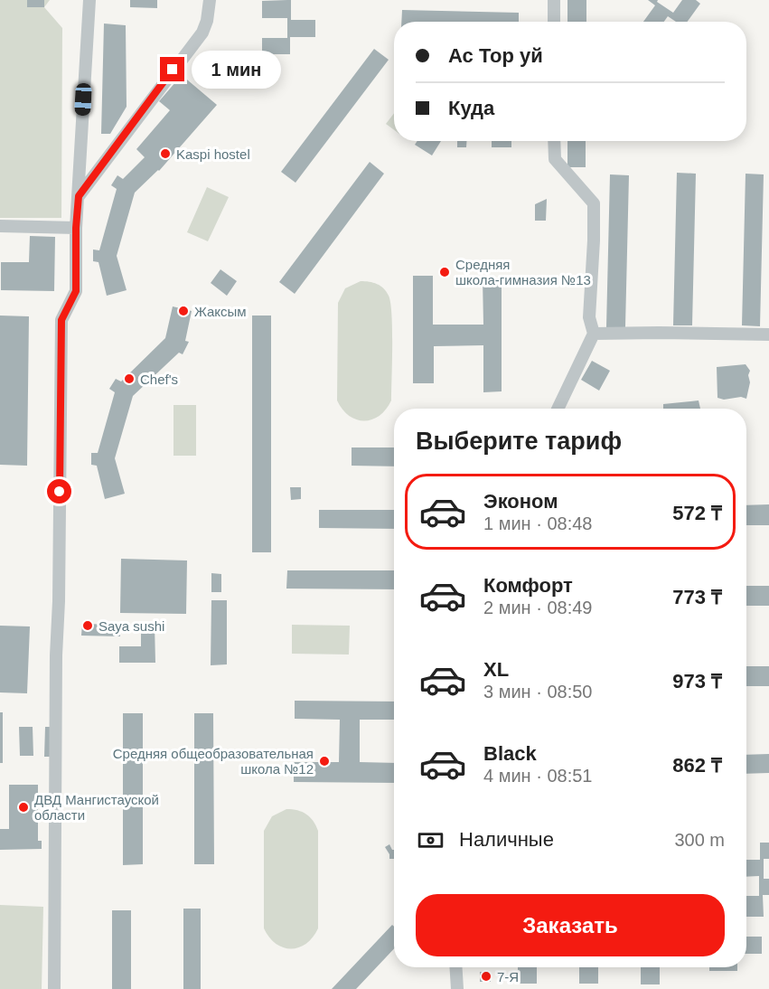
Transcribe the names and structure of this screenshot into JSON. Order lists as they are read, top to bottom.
{
  "places": [
    "Kaspi hostel",
    "Средняя школа-гимназия №13",
    "Жаксым",
    "Chef's",
    "Saya sushi",
    "Средняя общеобразовательная школа №12",
    "ДВД Мангистауской области",
    "7-Я"
  ],
  "page": {
    "banner": ["Ас Тор уй", "Куда"],
    "bubble": "1 мин",
    "heading": "Выберите тариф",
    "list": [
      {
        "name": "Эконом",
        "note": "1 мин · 08:48",
        "value": "572 ₸"
      },
      {
        "name": "Комфорт",
        "note": "2 мин · 08:49",
        "value": "773 ₸"
      },
      {
        "name": "XL",
        "note": "3 мин · 08:50",
        "value": "973 ₸"
      },
      {
        "name": "Black",
        "note": "4 мин · 08:51",
        "value": "862 ₸"
      }
    ],
    "pay": ["Наличные", "300 m"],
    "buttons": "Заказать"
  }
}
